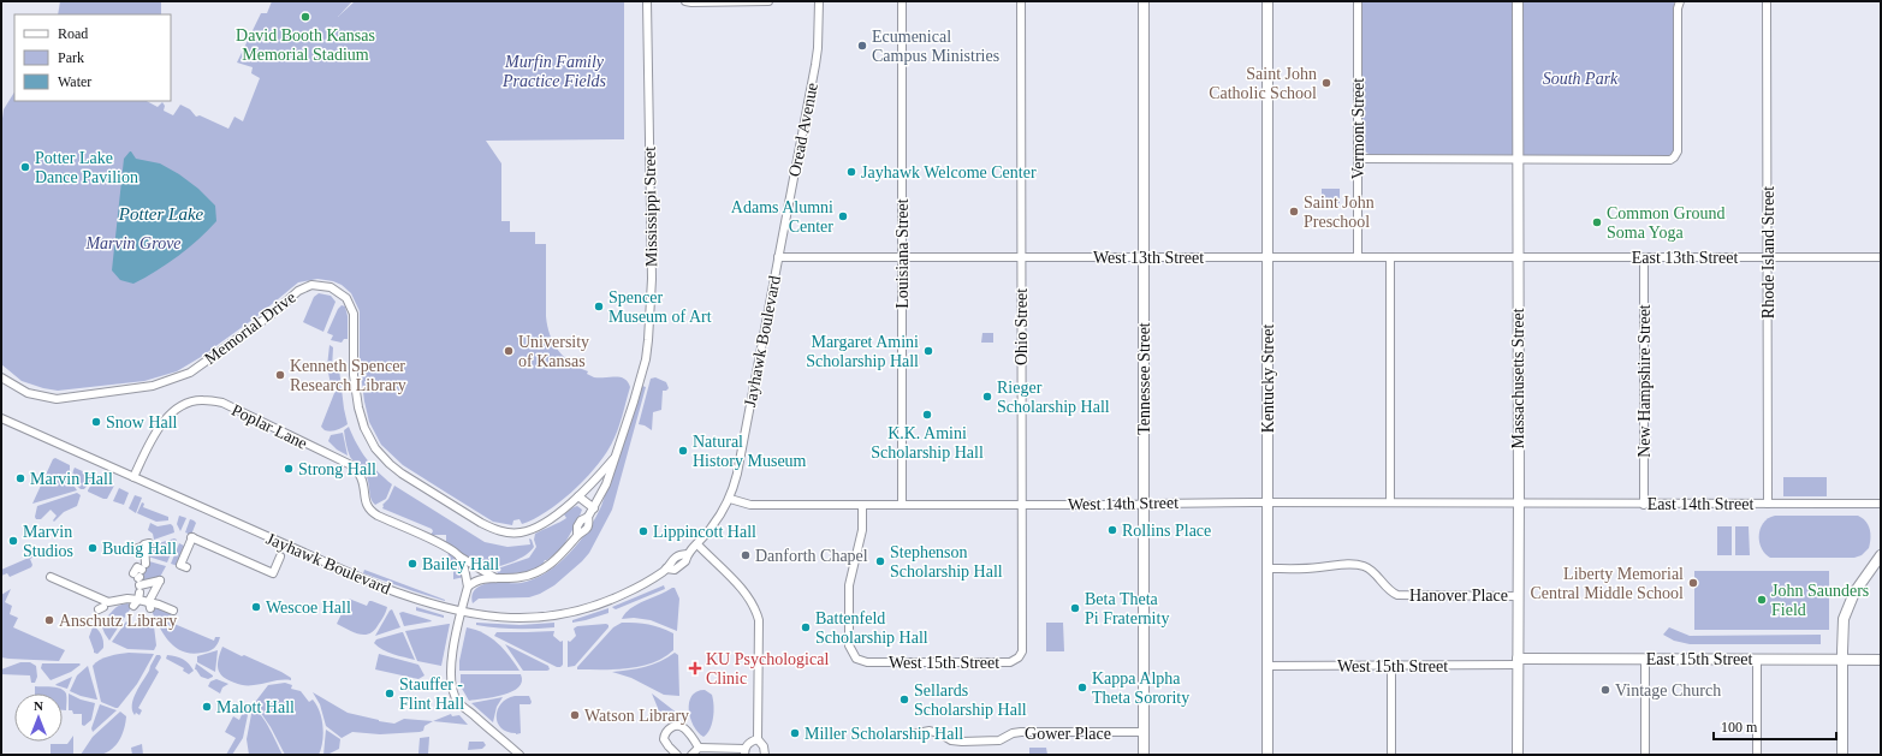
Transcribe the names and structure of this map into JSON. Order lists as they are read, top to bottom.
{
  "streets": {
    "main road": [
      "Tennessee Street",
      "Kentucky Street",
      "Massachusetts Street",
      "East 15th Street"
    ],
    "street": [
      "Vermont Street",
      "Oread Avenue",
      "Mississippi Street",
      "Rhode Island Street",
      "Louisiana Street",
      "West 13th Street",
      "East 13th Street",
      "Ohio Street",
      "Memorial Drive",
      "Jayhawk Boulevard",
      "New Hampshire Street",
      "Poplar Lane",
      "West 14th Street",
      "East 14th Street",
      "Hanover Place",
      "West 15th Street",
      "Gower Place"
    ]
  },
  "crossings": [
    ["Vermont Street", "West 13th Street"],
    ["Oread Avenue", "West 13th Street"],
    ["Oread Avenue", "Jayhawk Boulevard"],
    ["Mississippi Street", "Memorial Drive"],
    ["Mississippi Street", "Poplar Lane"],
    ["Rhode Island Street", "East 13th Street"],
    ["Rhode Island Street", "East 14th Street"],
    ["Louisiana Street", "West 13th Street"],
    ["Louisiana Street", "West 14th Street"],
    ["West 13th Street", "East 13th Street"],
    ["West 13th Street", "Ohio Street"],
    ["West 13th Street", "Jayhawk Boulevard"],
    ["West 13th Street", "Tennessee Street"],
    ["West 13th Street", "Kentucky Street"],
    ["West 13th Street", "Massachusetts Street"],
    ["East 13th Street", "Massachusetts Street"],
    ["East 13th Street", "New Hampshire Street"],
    ["Ohio Street", "West 14th Street"],
    ["Ohio Street", "West 15th Street"],
    ["Jayhawk Boulevard", "Poplar Lane"],
    ["Jayhawk Boulevard", "West 14th Street"],
    ["Tennessee Street", "West 14th Street"],
    ["Tennessee Street", "Gower Place"],
    ["Kentucky Street", "West 14th Street"],
    ["Kentucky Street", "Hanover Place"],
    ["Kentucky Street", "West 15th Street"],
    ["Massachusetts Street", "West 14th Street"],
    ["Massachusetts Street", "East 14th Street"],
    ["Massachusetts Street", "Hanover Place"],
    ["Massachusetts Street", "East 15th Street"],
    ["Massachusetts Street", "West 15th Street"],
    ["New Hampshire Street", "East 14th Street"],
    ["West 14th Street", "East 14th Street"],
    ["West 14th Street", "West 15th Street"],
    ["East 15th Street", "West 15th Street"]
  ],
  "water": ["Potter Lake"],
  "parks": ["Murfin Family Practice Fields", "South Park", "Marvin Grove"],
  "places": {
    "other": [
      "David Booth Kansas Memorial Stadium",
      "Ecumenical Campus Ministries",
      "Saint John Catholic School",
      "Potter Lake Dance Pavilion",
      "Jayhawk Welcome Center",
      "Saint John Preschool",
      "Adams Alumni Center",
      "Common Ground Soma Yoga",
      "Spencer Museum of Art",
      "University of Kansas",
      "Margaret Amini Scholarship Hall",
      "Kenneth Spencer Research Library",
      "Rieger Scholarship Hall",
      "K.K. Amini Scholarship Hall",
      "Snow Hall",
      "Natural History Museum",
      "Strong Hall",
      "Marvin Hall",
      "Rollins Place",
      "Lippincott Hall",
      "Marvin Studios",
      "Budig Hall",
      "Danforth Chapel",
      "Stephenson Scholarship Hall",
      "Bailey Hall",
      "Liberty Memorial Central Middle School",
      "John Saunders Field",
      "Wescoe Hall",
      "Beta Theta Pi Fraternity",
      "Anschutz Library",
      "Battenfeld Scholarship Hall",
      "Kappa Alpha Theta Sorority",
      "Vintage Church",
      "Stauffer - Flint Hall",
      "Sellards Scholarship Hall",
      "Malott Hall",
      "Watson Library",
      "Miller Scholarship Hall"
    ],
    "health": ["KU Psychological Clinic"]
  },
  "legend": ["Road", "Park", "Water"],
  "scale_bar": "100 m",
  "north": "top"
}
